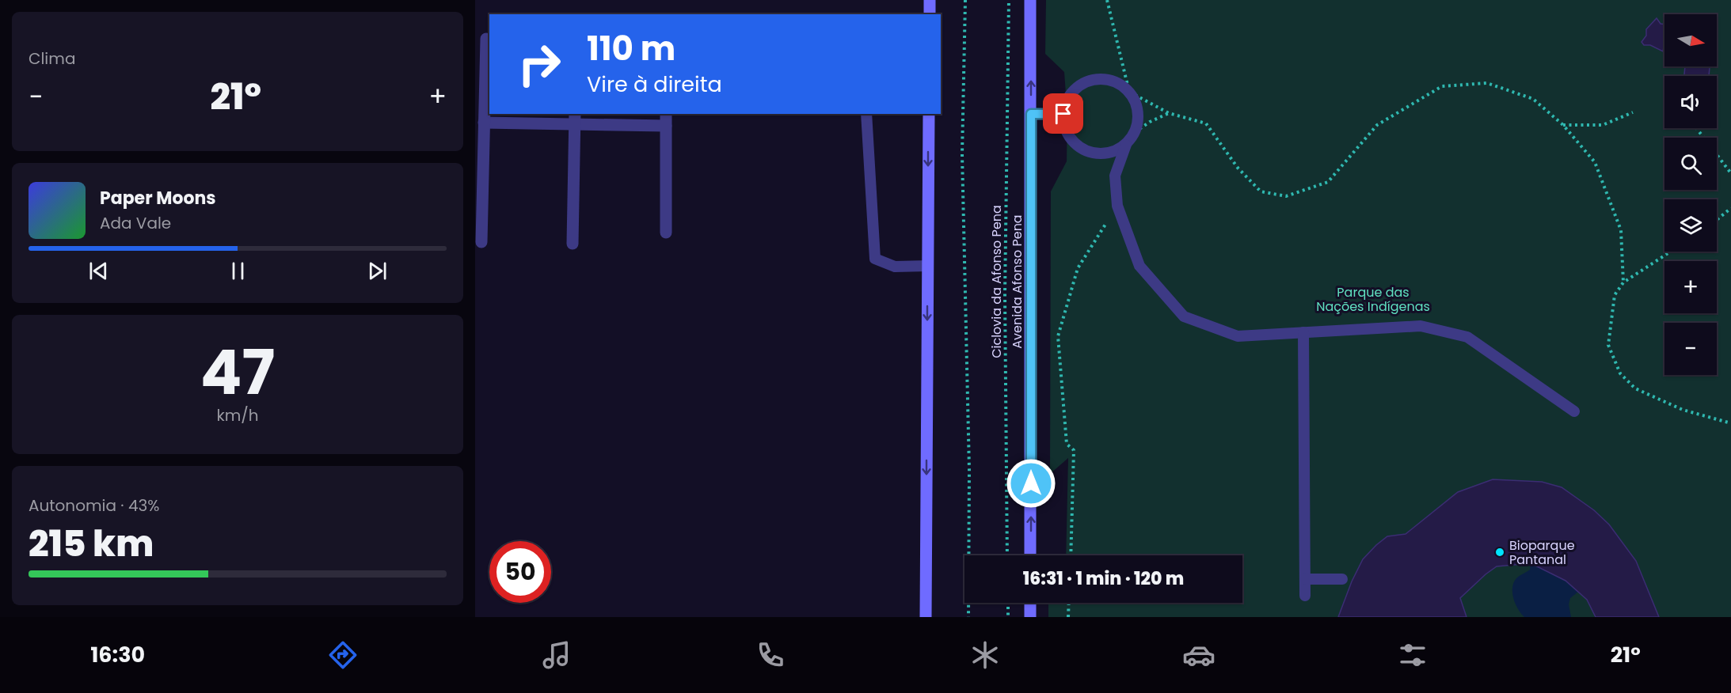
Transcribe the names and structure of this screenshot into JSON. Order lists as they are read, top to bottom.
{
  "streets": {
    "main road": ["Avenida Afonso Pena"],
    "path": ["Ciclovia da Afonso Pena"]
  },
  "parks": ["Parque das Nações Indígenas"],
  "places": ["Bioparque Pantanal"],
  "north": "right",
  "page": {
    "tile": [
      "Clima",
      ["47", "km/h"],
      ["Autonomia · 43%", "215 km"]
    ],
    "map_buttons": ["+", "−"],
    "turn": ["110 m", "Vire à direita"],
    "heat": ["−", "21°", "+"],
    "song": ["Paper Moons", "Ada Vale"],
    "limit": "50",
    "trip": "16:31 · 1 min · 120 m",
    "tabs": ["16:30", "21°"]
  }
}
